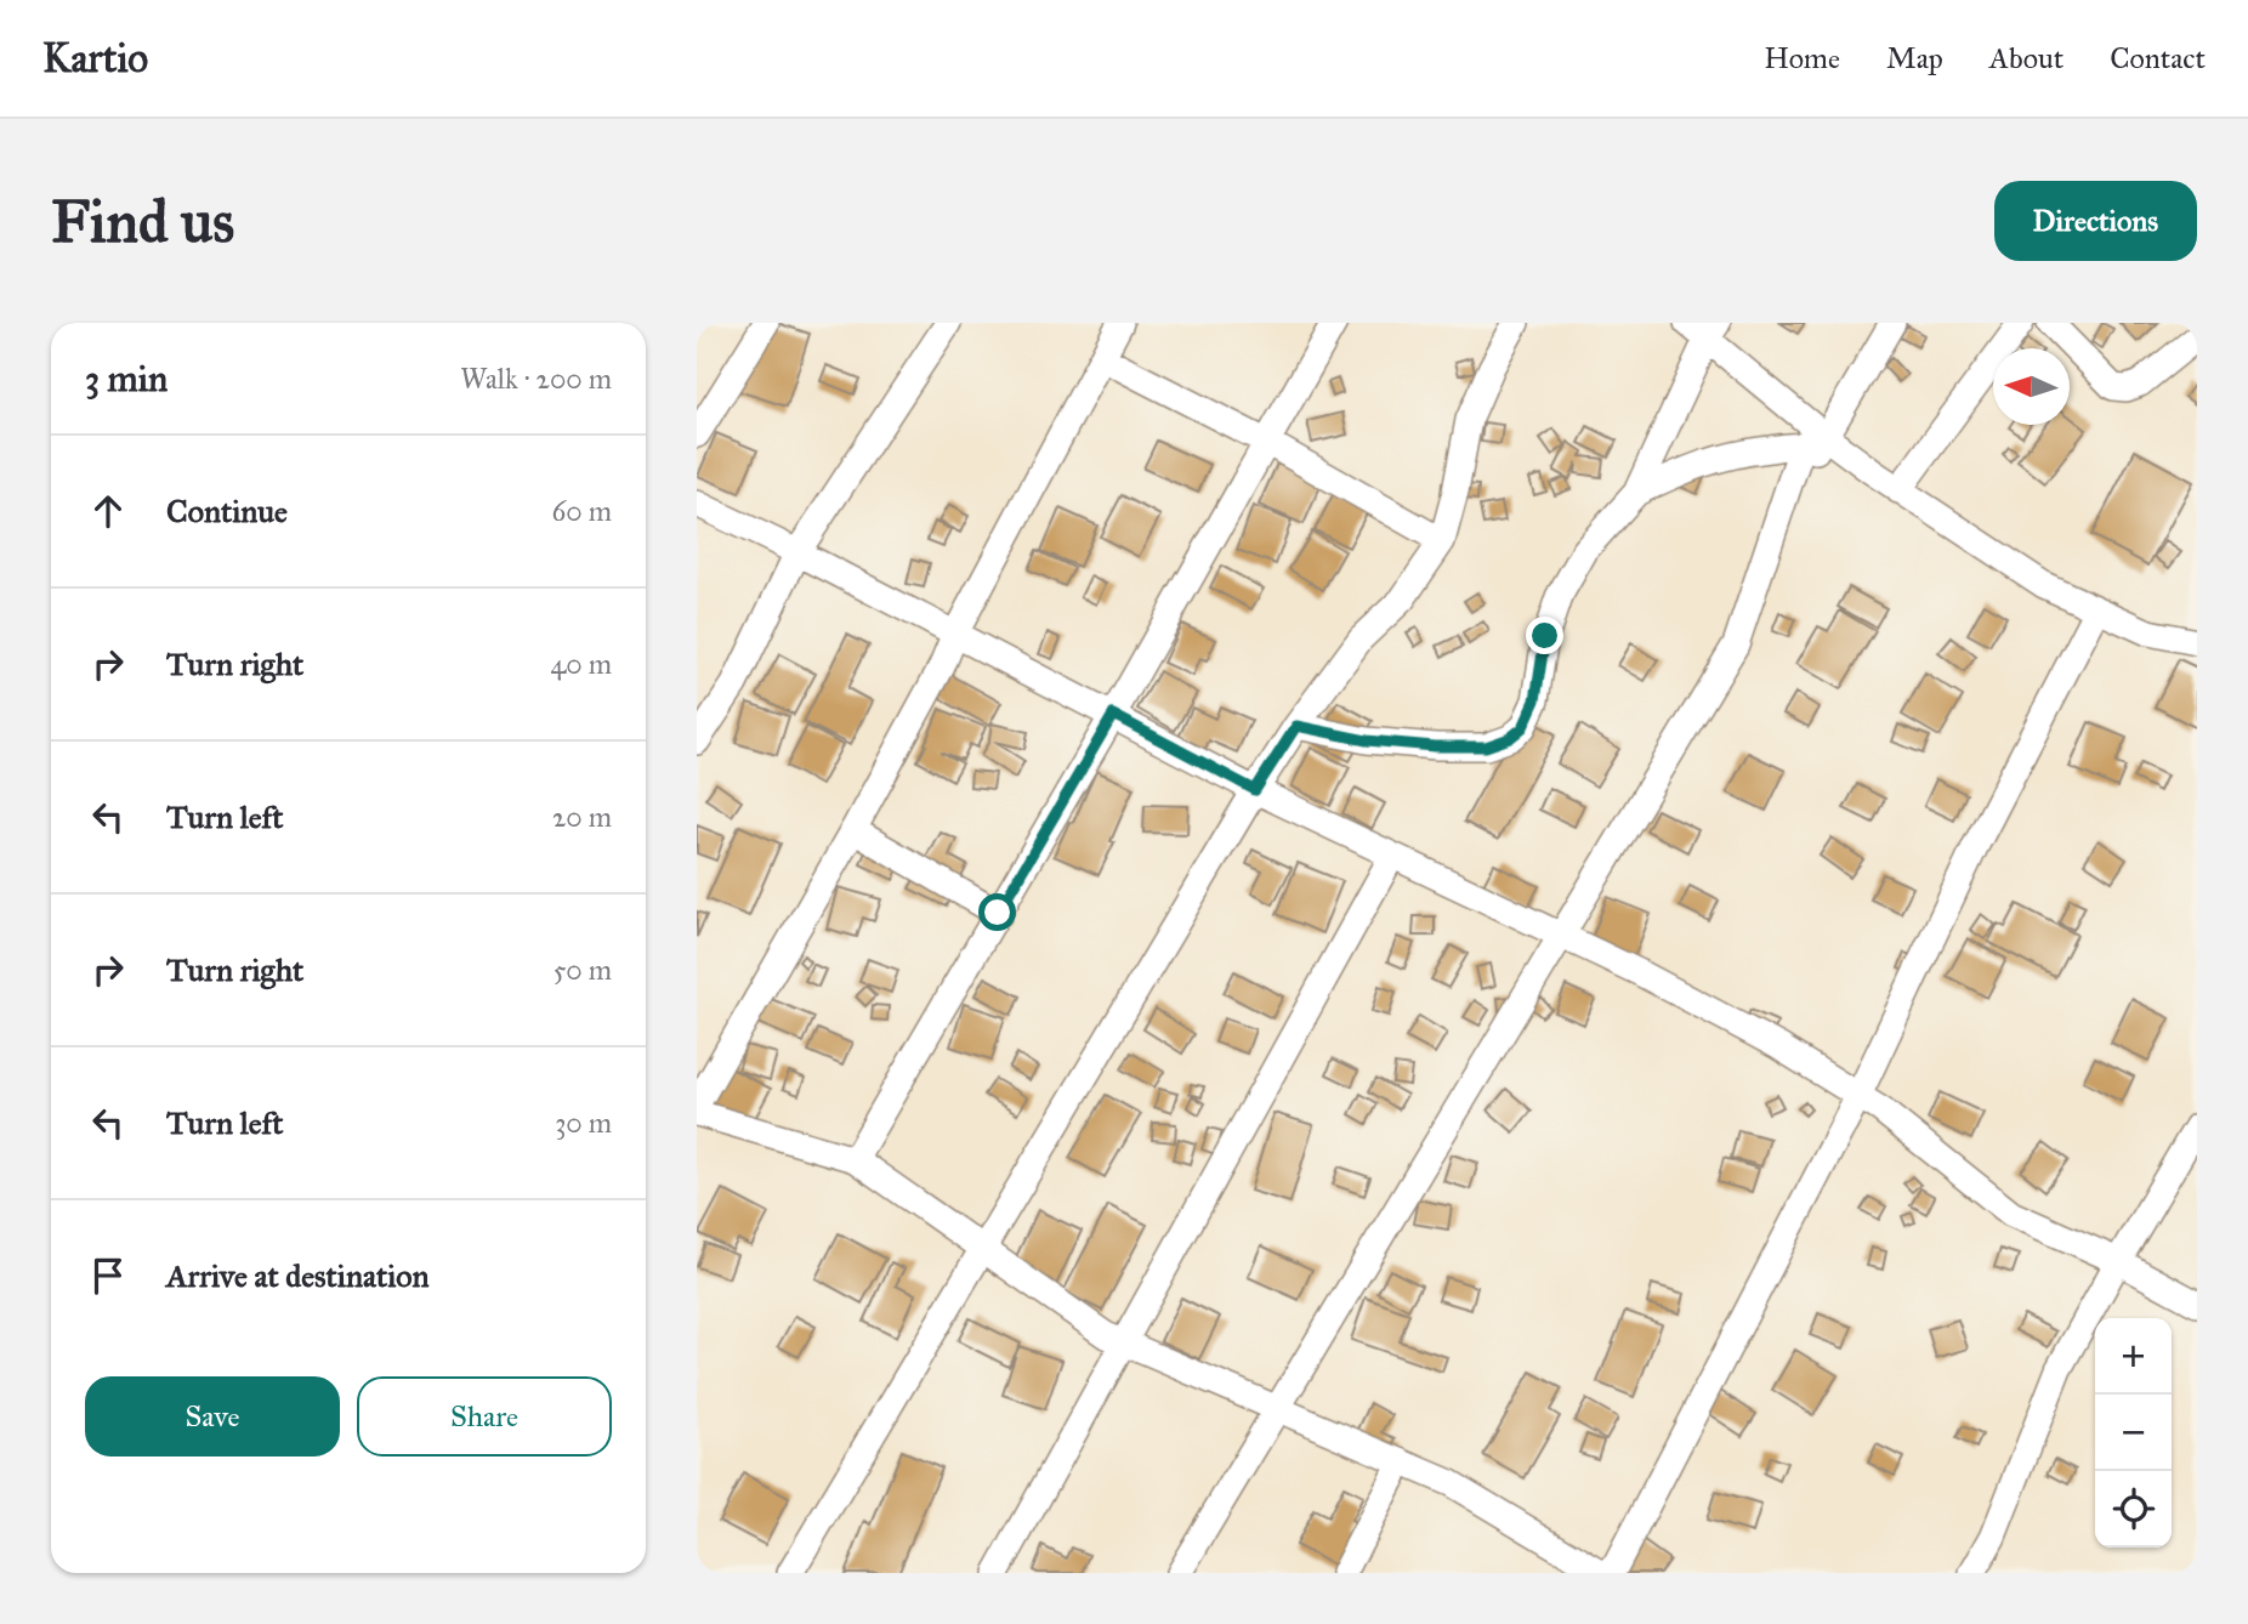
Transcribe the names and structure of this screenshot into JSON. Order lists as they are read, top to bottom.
{
  "north": "left",
  "page": {
    "header": "Kartio",
    "nav": [
      "Home",
      "Map",
      "About",
      "Contact"
    ],
    "buttons": [
      "Directions",
      ["Save", "Share"]
    ],
    "title": "Find us",
    "heading": ["3 min", "Walk · 200 m"],
    "list": [
      ["Continue", "60 m"],
      ["Turn right", "40 m"],
      ["Turn left", "20 m"],
      ["Turn right", "50 m"],
      ["Turn left", "30 m"],
      "Arrive at destination"
    ],
    "map_buttons": ["+", "−"]
  }
}
